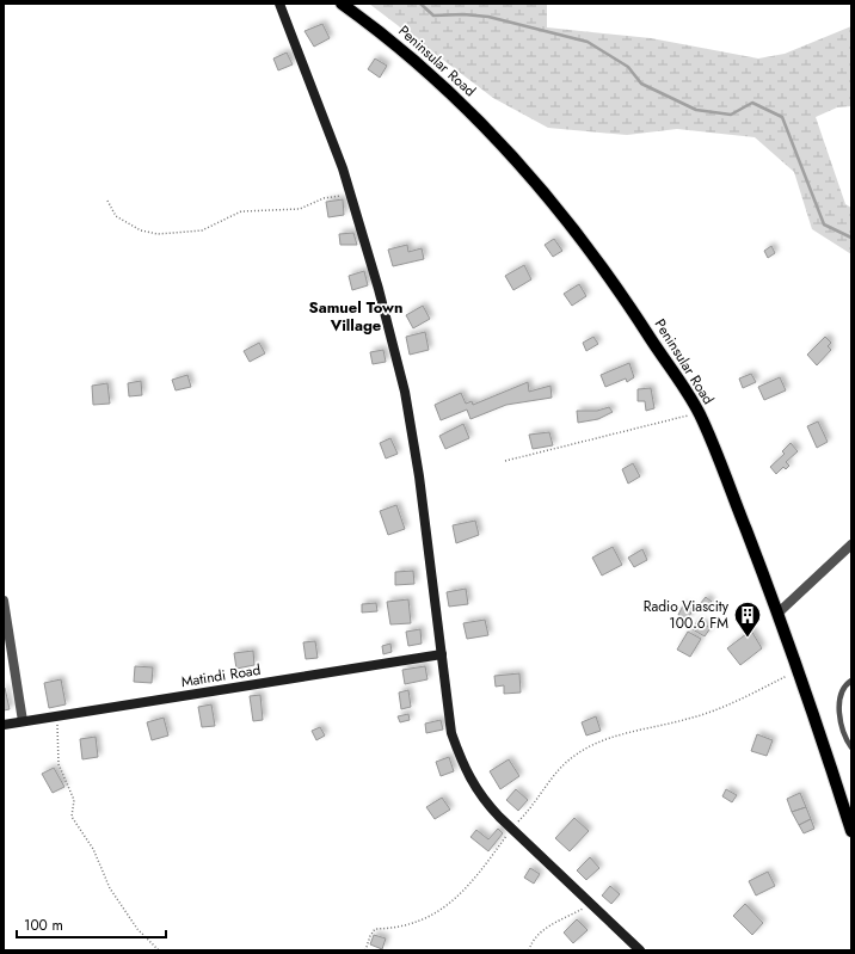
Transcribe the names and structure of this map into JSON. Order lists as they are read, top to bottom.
{
  "streets": {
    "main road": ["Peninsular Road"],
    "street": ["Matindi Road"]
  },
  "districts": ["Samuel Town Village"],
  "places": {
    "building": ["Radio Viascity 100.6 FM"]
  },
  "scale_bar": "100 m"
}
